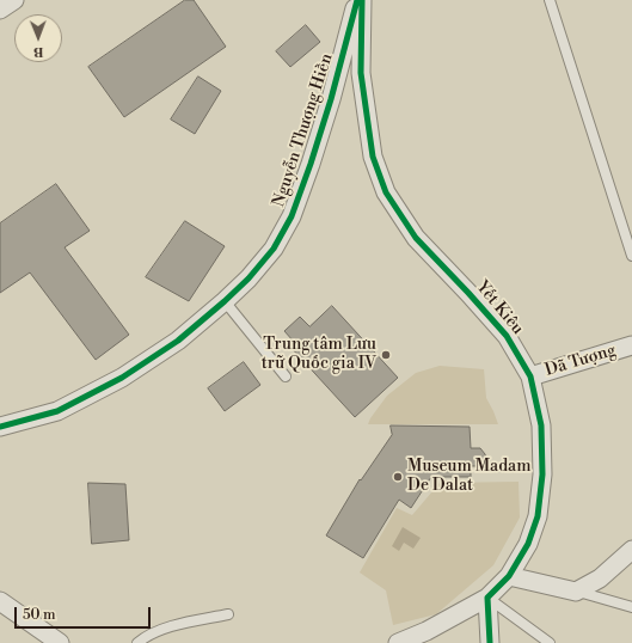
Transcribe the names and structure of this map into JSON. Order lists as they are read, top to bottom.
{
  "streets": {
    "street": ["Nguyễn Thượng Hiền", "Yết Kiêu", "Dã Tượng"]
  },
  "crossings": [
    ["Yết Kiêu", "Dã Tượng"]
  ],
  "places": ["Trung tâm Lưu trữ Quốc gia IV", "Museum Madam De Dalat"],
  "scale_bar": "50 m",
  "north": "bottom"
}
